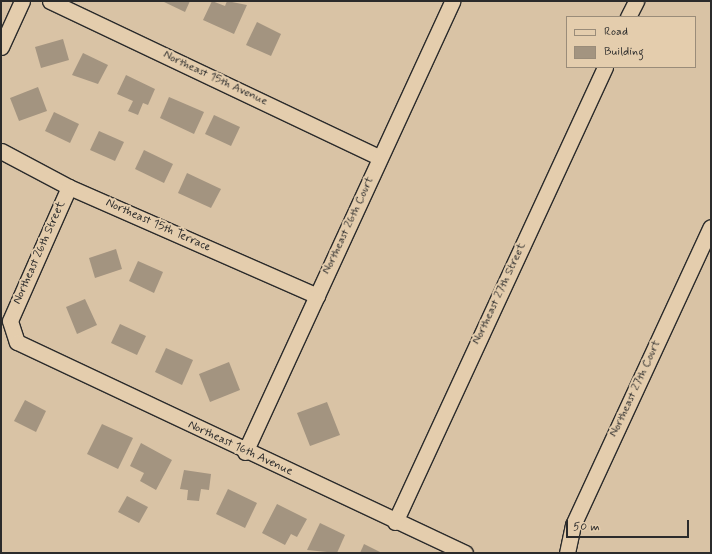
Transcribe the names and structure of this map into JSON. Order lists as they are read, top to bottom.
{
  "streets": {
    "street": [
      "Northeast 15th Avenue",
      "Northeast 15th Terrace",
      "Northeast 26th Court",
      "Northeast 26th Street",
      "Northeast 27th Street",
      "Northeast 27th Court",
      "Northeast 16th Avenue"
    ]
  },
  "crossings": [
    ["Northeast 15th Avenue", "Northeast 26th Court"],
    ["Northeast 15th Terrace", "Northeast 26th Court"],
    ["Northeast 15th Terrace", "Northeast 26th Street"],
    ["Northeast 26th Court", "Northeast 16th Avenue"],
    ["Northeast 26th Street", "Northeast 16th Avenue"],
    ["Northeast 27th Street", "Northeast 16th Avenue"]
  ],
  "legend": ["Road", "Building"],
  "scale_bar": "50 m"
}
